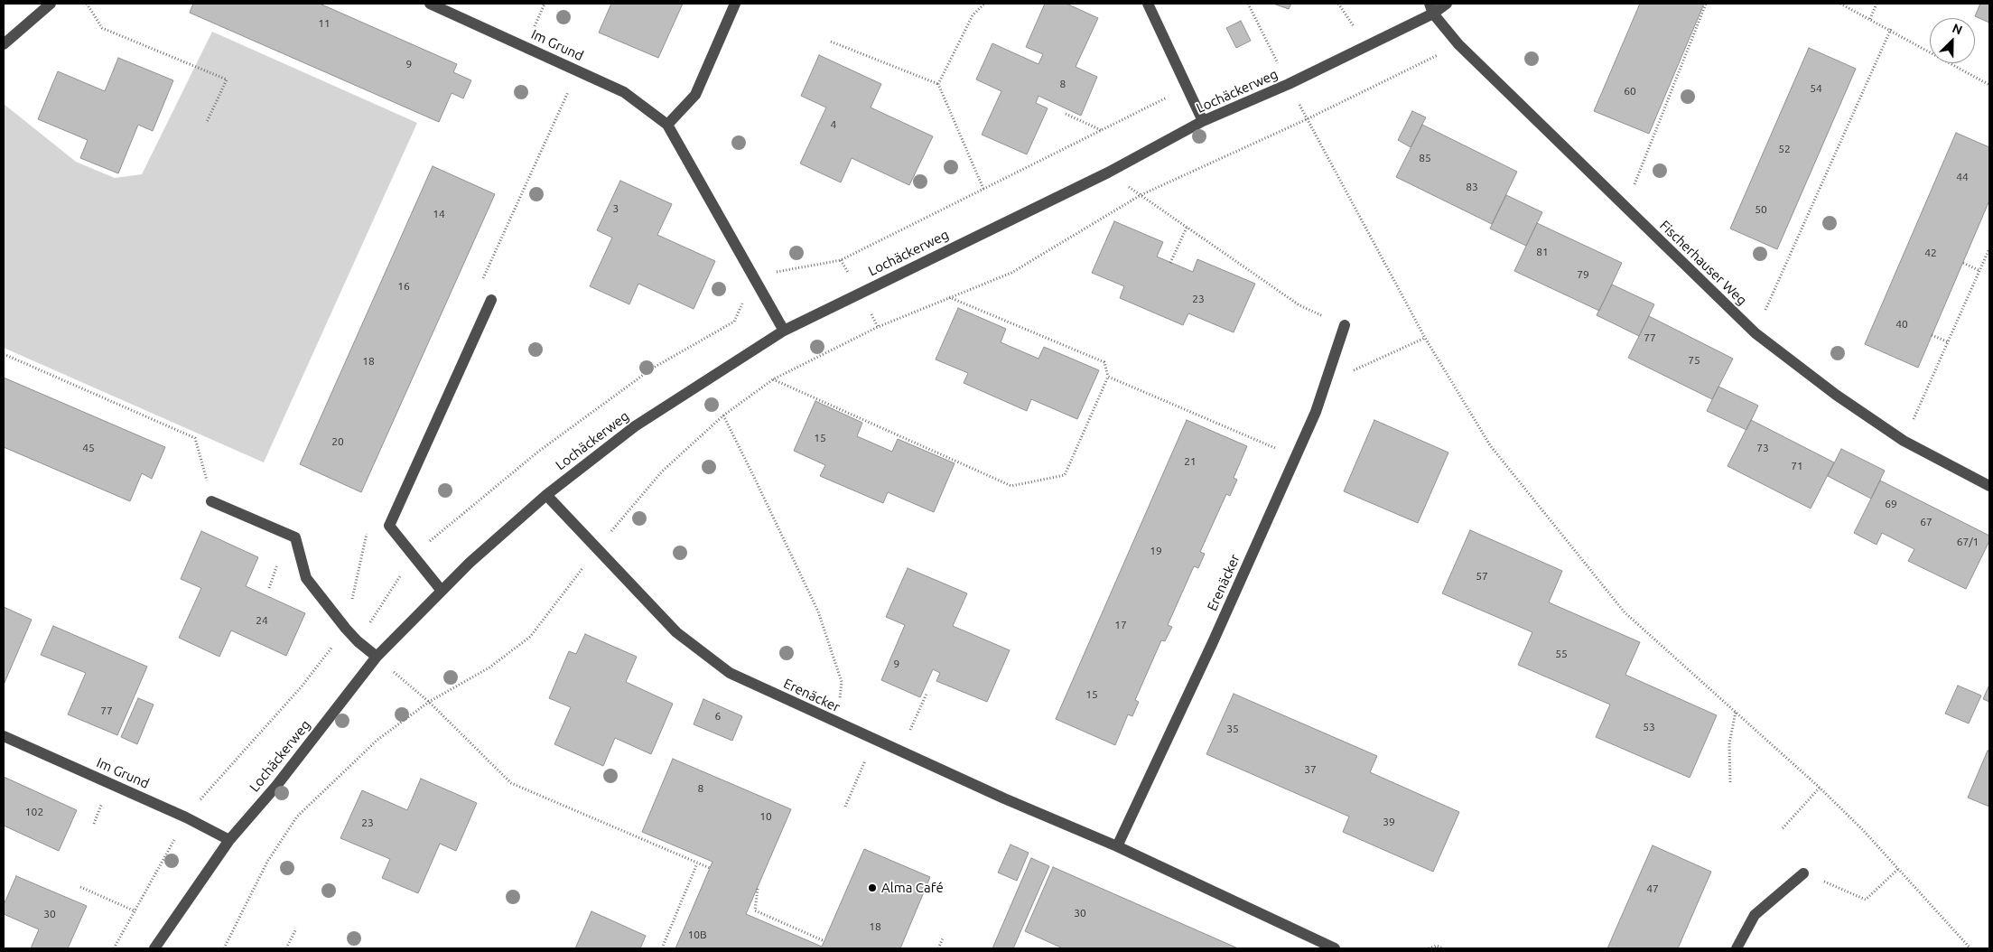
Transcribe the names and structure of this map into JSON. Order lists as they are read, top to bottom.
{
  "streets": {
    "street": [
      "Im Grund",
      "Lochäckerweg",
      "Fischerhauser Weg",
      "Erenäcker"
    ]
  },
  "crossings": [
    ["Im Grund", "Lochäckerweg"],
    ["Lochäckerweg", "Fischerhauser Weg"],
    ["Lochäckerweg", "Erenäcker"]
  ],
  "places": ["Alma Café"],
  "house_numbers": [
    "11",
    "9",
    "8",
    "54",
    "60",
    "4",
    "52",
    "85",
    "44",
    "83",
    "3",
    "50",
    "14",
    "81",
    "42",
    "79",
    "16",
    "23",
    "40",
    "77",
    "75",
    "18",
    "15",
    "20",
    "45",
    "73",
    "21",
    "71",
    "69",
    "67",
    "67/1",
    "19",
    "57",
    "24",
    "17",
    "55",
    "9",
    "15",
    "77",
    "6",
    "53",
    "35",
    "37",
    "8",
    "102",
    "10",
    "39",
    "23",
    "47",
    "30",
    "30",
    "18",
    "10B"
  ],
  "north": "top right"
}
